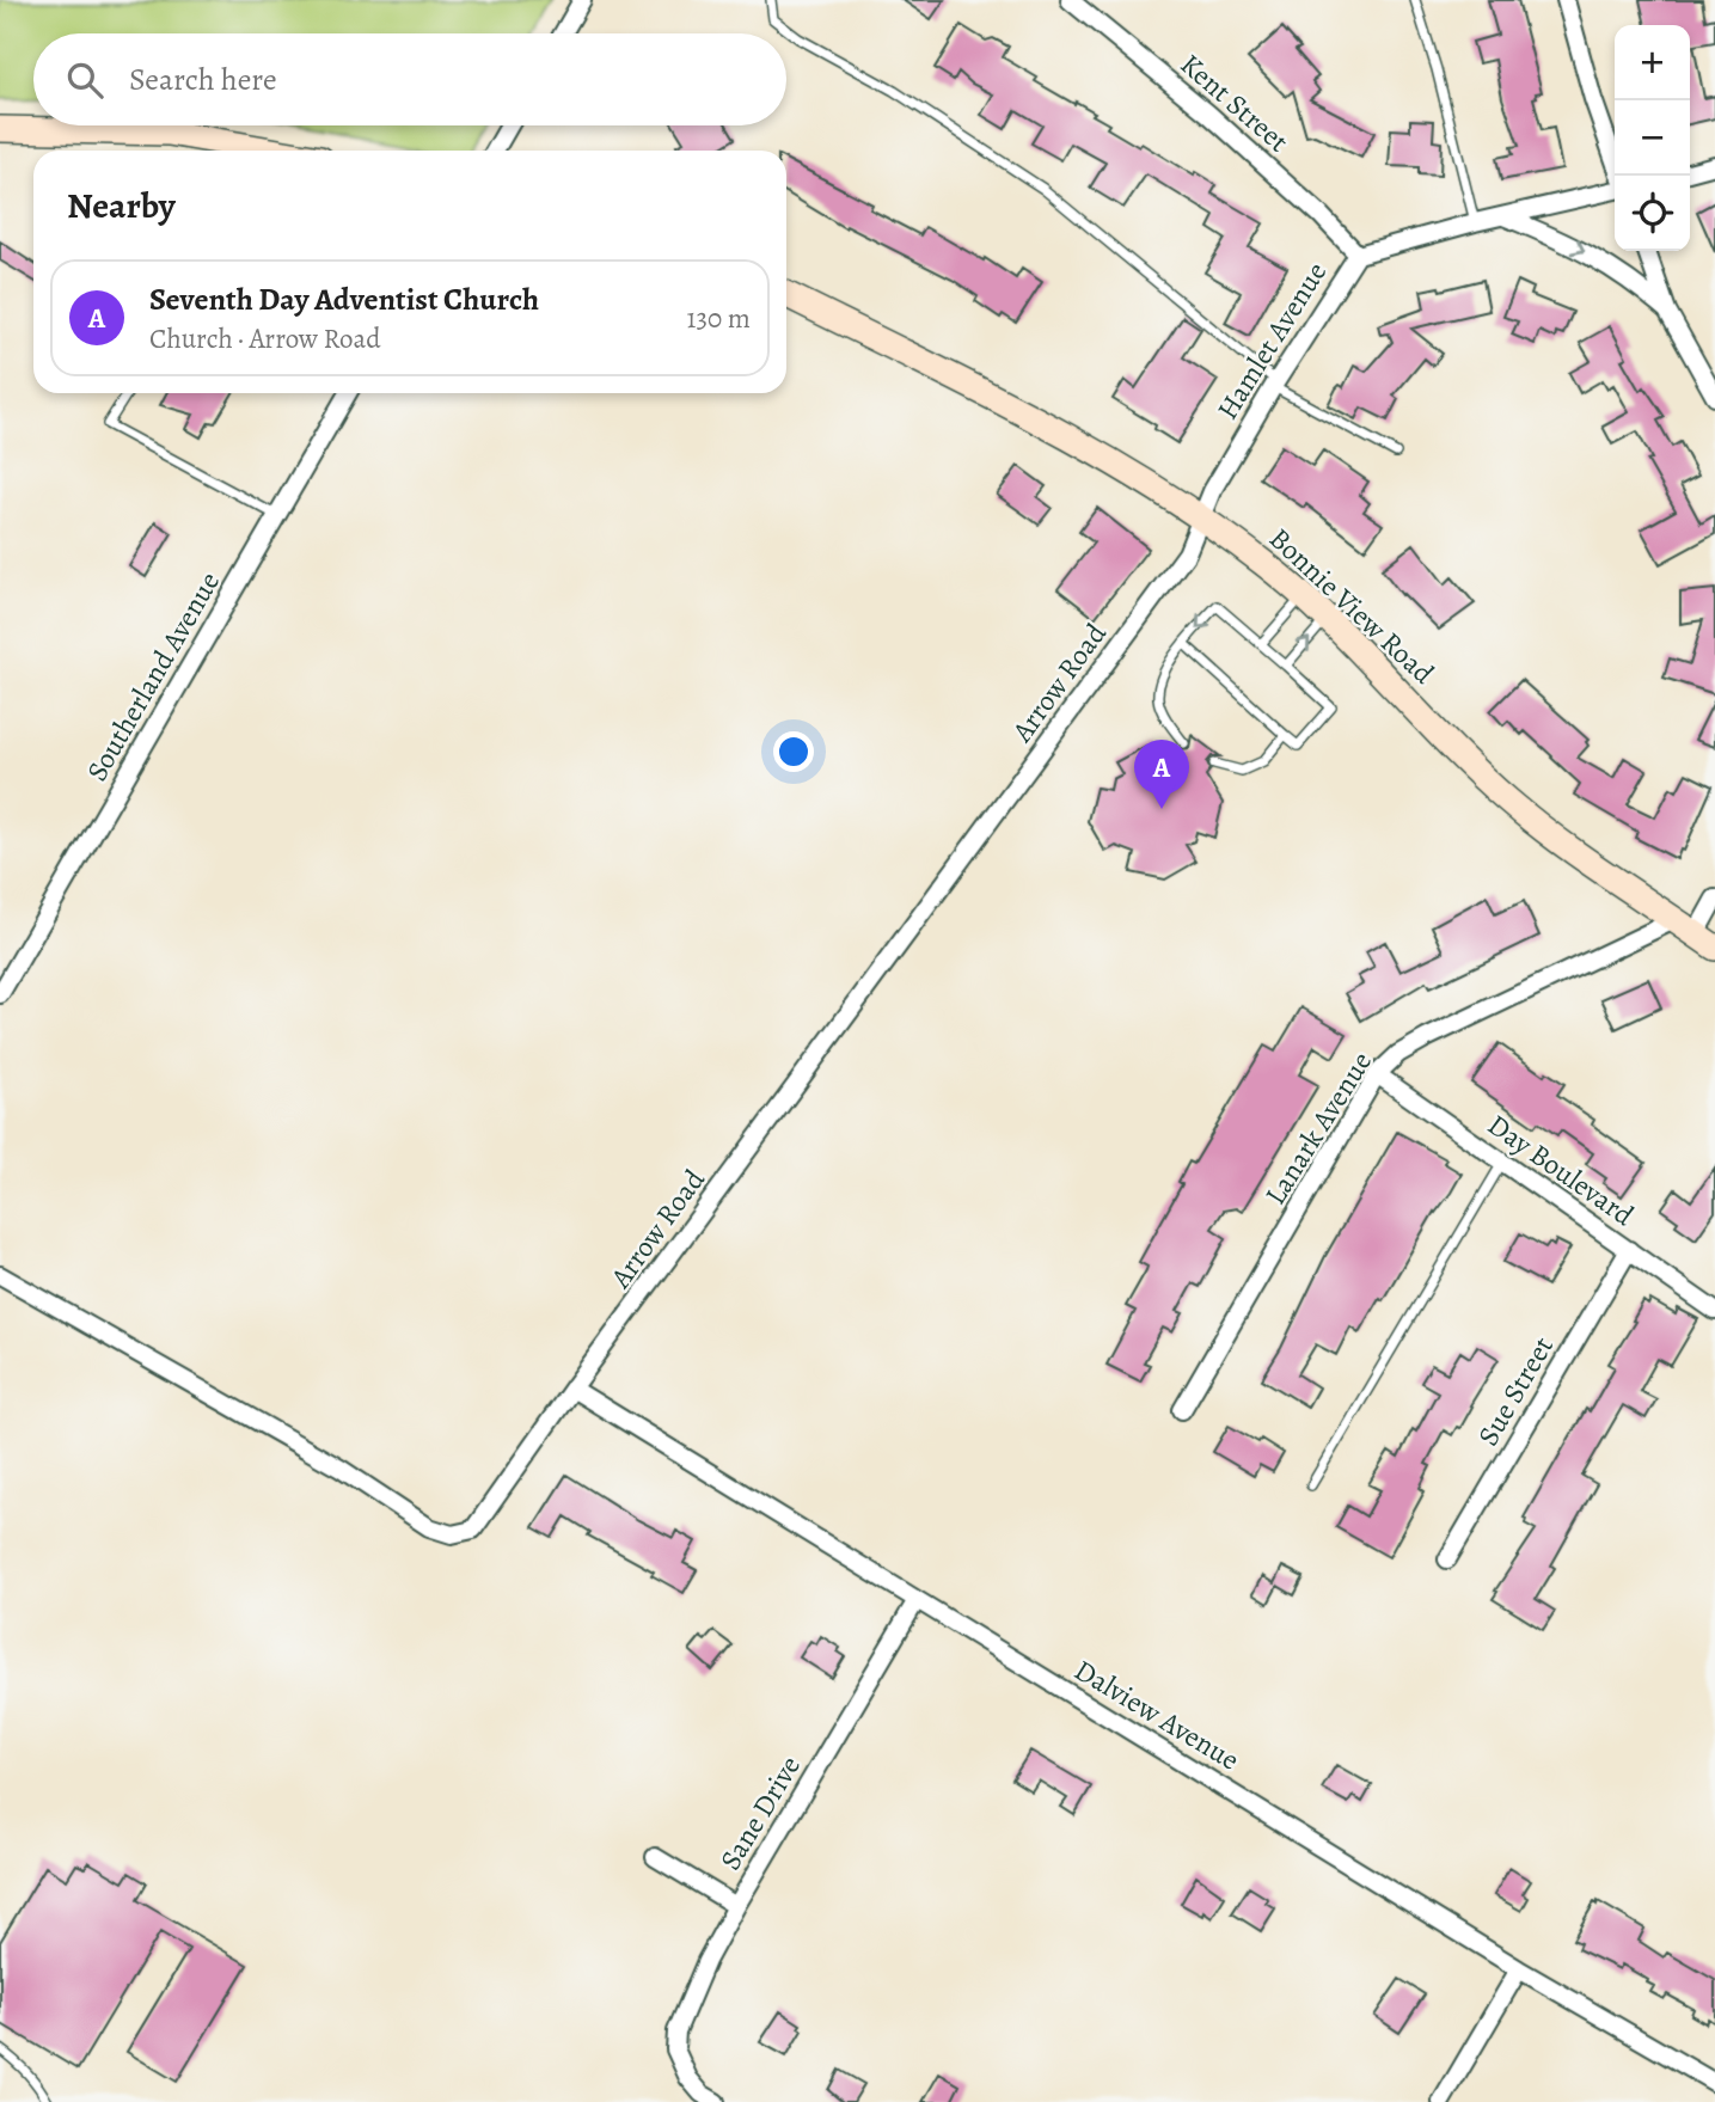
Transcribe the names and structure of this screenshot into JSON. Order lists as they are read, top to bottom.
{
  "streets": {
    "street": [
      "Kent Street",
      "Hamlet Avenue",
      "Bonnie View Road",
      "Southerland Avenue",
      "Arrow Road",
      "Lanark Avenue",
      "Day Boulevard",
      "Sue Street",
      "Dalview Avenue",
      "Sane Drive"
    ]
  },
  "crossings": [
    ["Kent Street", "Hamlet Avenue"],
    ["Hamlet Avenue", "Bonnie View Road"],
    ["Hamlet Avenue", "Arrow Road"],
    ["Bonnie View Road", "Arrow Road"],
    ["Bonnie View Road", "Lanark Avenue"],
    ["Arrow Road", "Dalview Avenue"],
    ["Lanark Avenue", "Day Boulevard"],
    ["Day Boulevard", "Sue Street"],
    ["Dalview Avenue", "Sane Drive"]
  ],
  "page": {
    "map_buttons": ["+", "−"],
    "search": "Search here",
    "heading": "Nearby",
    "list": [
      {
        "mark": "A",
        "name": "Seventh Day Adventist Church",
        "note": "Church · Arrow Road",
        "value": "130 m"
      }
    ],
    "pins": "A"
  }
}
